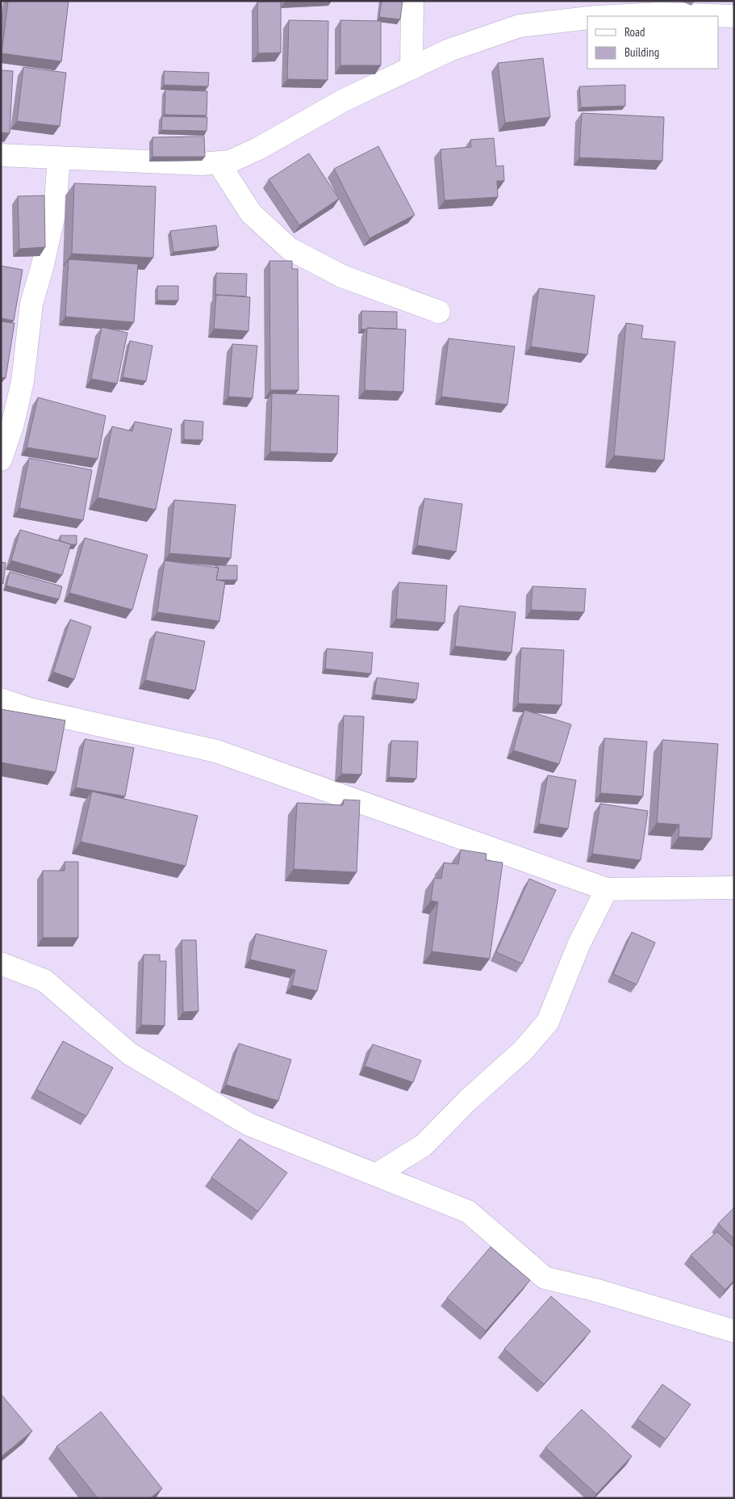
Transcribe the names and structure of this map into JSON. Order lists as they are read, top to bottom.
{
  "legend": ["Road", "Building"]
}
